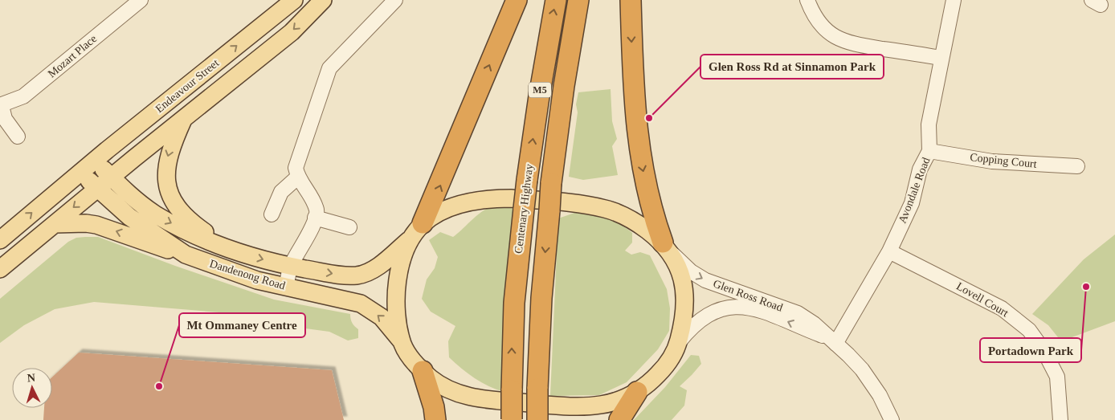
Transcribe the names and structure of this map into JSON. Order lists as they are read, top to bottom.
{
  "streets": {
    "highway": ["M5", "Centenary Highway"],
    "main road": ["Endeavour Street", "Dandenong Road"],
    "street": [
      "Mozart Place",
      "Copping Court",
      "Avondale Road",
      "Glen Ross Road",
      "Lovell Court"
    ]
  },
  "crossings": [
    ["Endeavour Street", "Dandenong Road"],
    ["Copping Court", "Avondale Road"],
    ["Avondale Road", "Glen Ross Road"],
    ["Avondale Road", "Lovell Court"],
    ["Dandenong Road", "Glen Ross Road"]
  ],
  "places": ["Glen Ross Rd at Sinnamon Park", "Portadown Park", "Mt Ommaney Centre"],
  "north": "top"
}
